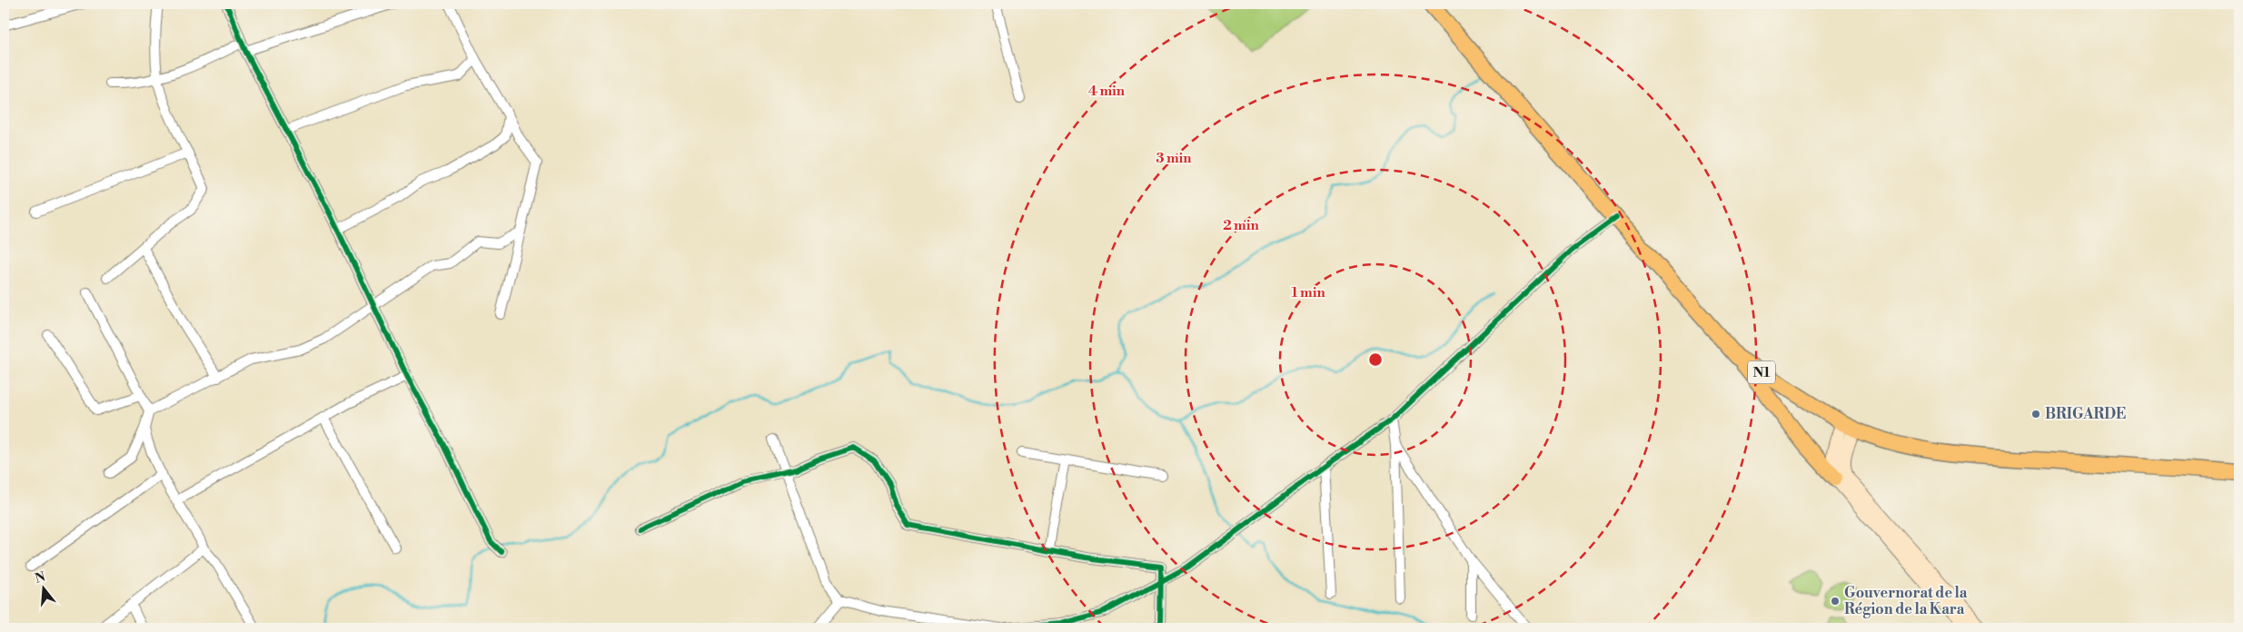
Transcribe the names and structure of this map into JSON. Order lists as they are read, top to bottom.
{
  "streets": {
    "highway": ["N1"]
  },
  "places": ["BRIGARDE", "Gouvernorat de la Région de la Kara"],
  "north": "top",
  "rings": [
    "4 min",
    "3 min",
    "2 min",
    "1 min"
  ]
}
